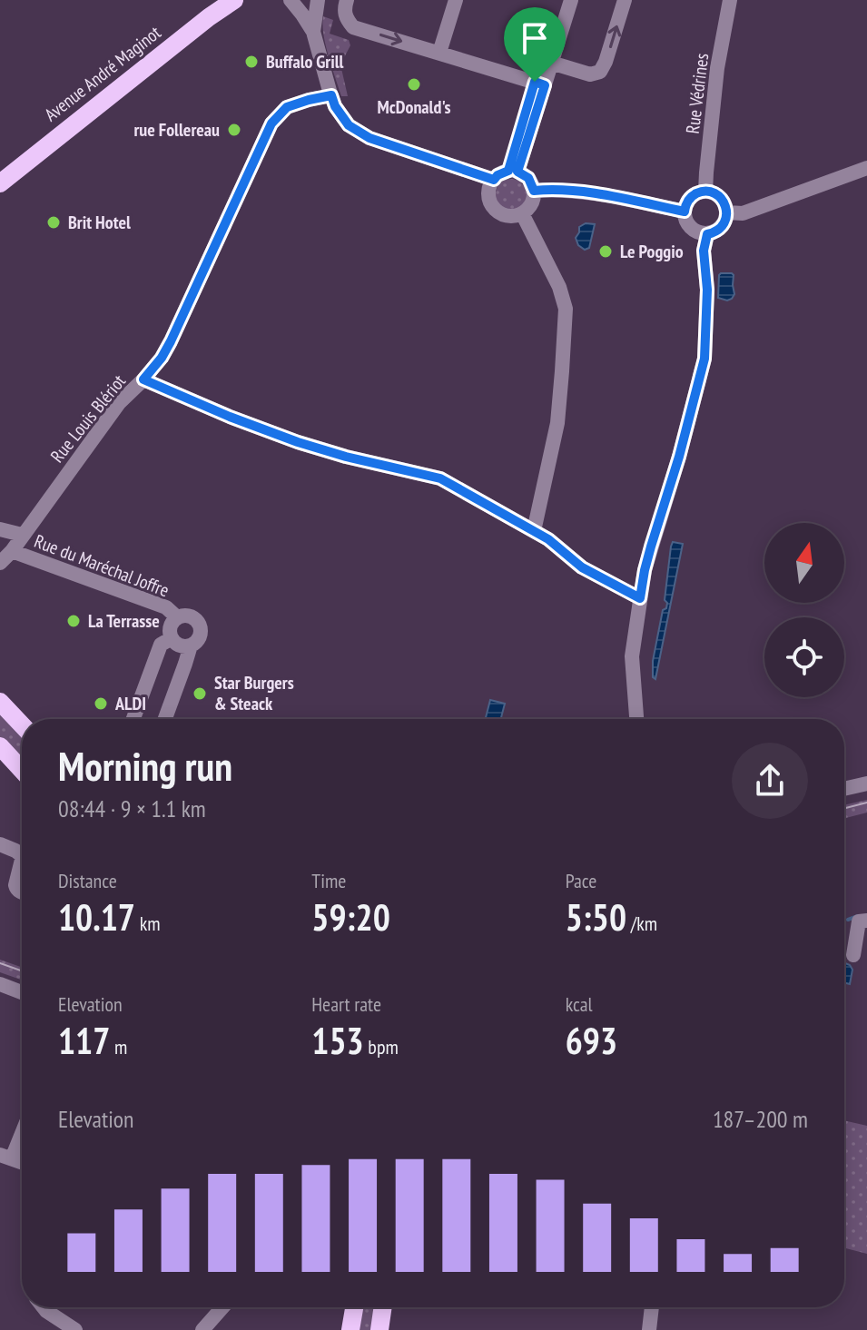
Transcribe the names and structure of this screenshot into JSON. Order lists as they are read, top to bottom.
{
  "streets": {
    "main road": ["Avenue André Maginot"],
    "street": ["Rue Védrines", "Rue Louis Blériot", "Rue du Maréchal Joffre"]
  },
  "crossings": [
    ["Rue Louis Blériot", "Rue du Maréchal Joffre"]
  ],
  "places": [
    "Buffalo Grill",
    "McDonald's",
    "rue Follereau",
    "Brit Hotel",
    "Le Poggio",
    "La Terrasse",
    "Star Burgers & Steack",
    "ALDI"
  ],
  "north": "top",
  "page": {
    "heading": ["Morning run", "08:44 · 9 × 1.1 km"],
    "stats": [
      ["Distance", "10.17 km"],
      ["Time", "59:20"],
      ["Pace", "5:50 /km"],
      ["Elevation", "117 m"],
      ["Heart rate", "153 bpm"],
      ["kcal", "693"]
    ],
    "chart": ["Elevation", "187–200 m"]
  }
}
